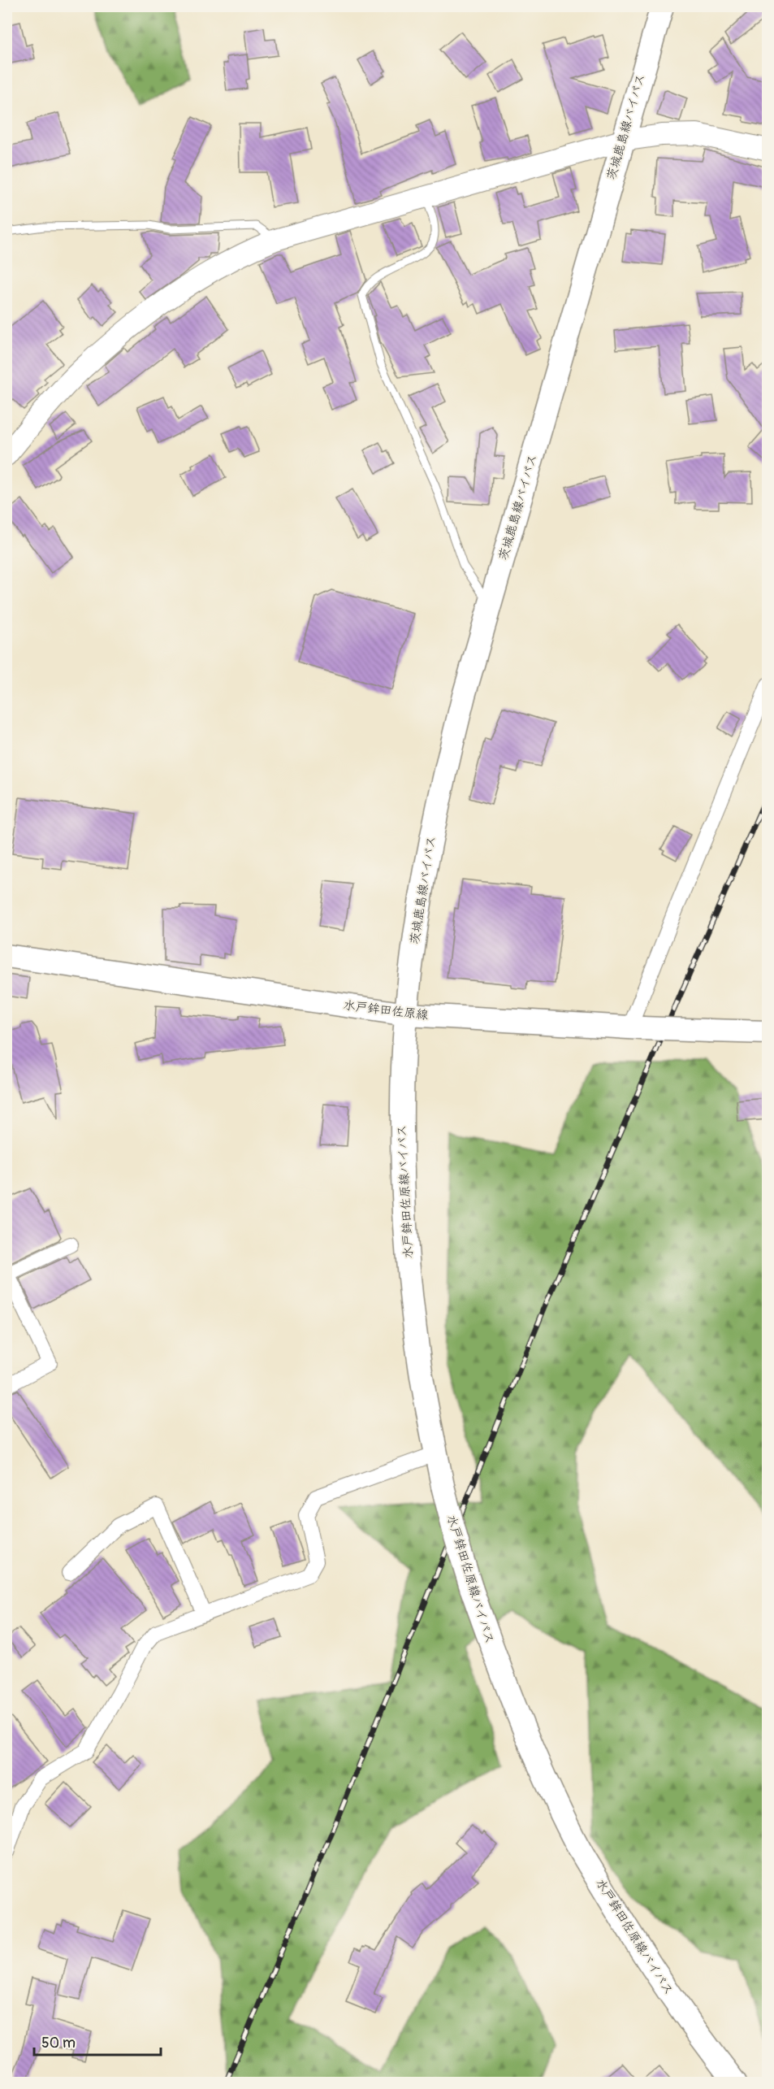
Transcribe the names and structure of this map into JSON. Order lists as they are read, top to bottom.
{
  "streets": {
    "main road": ["茨城鹿島線バイパス", "水戸鉾田佐原線", "水戸鉾田佐原線バイパス"]
  },
  "crossings": [
    ["茨城鹿島線バイパス", "水戸鉾田佐原線"],
    ["茨城鹿島線バイパス", "水戸鉾田佐原線バイパス"],
    ["水戸鉾田佐原線", "水戸鉾田佐原線バイパス"]
  ],
  "scale_bar": "50 m"
}
